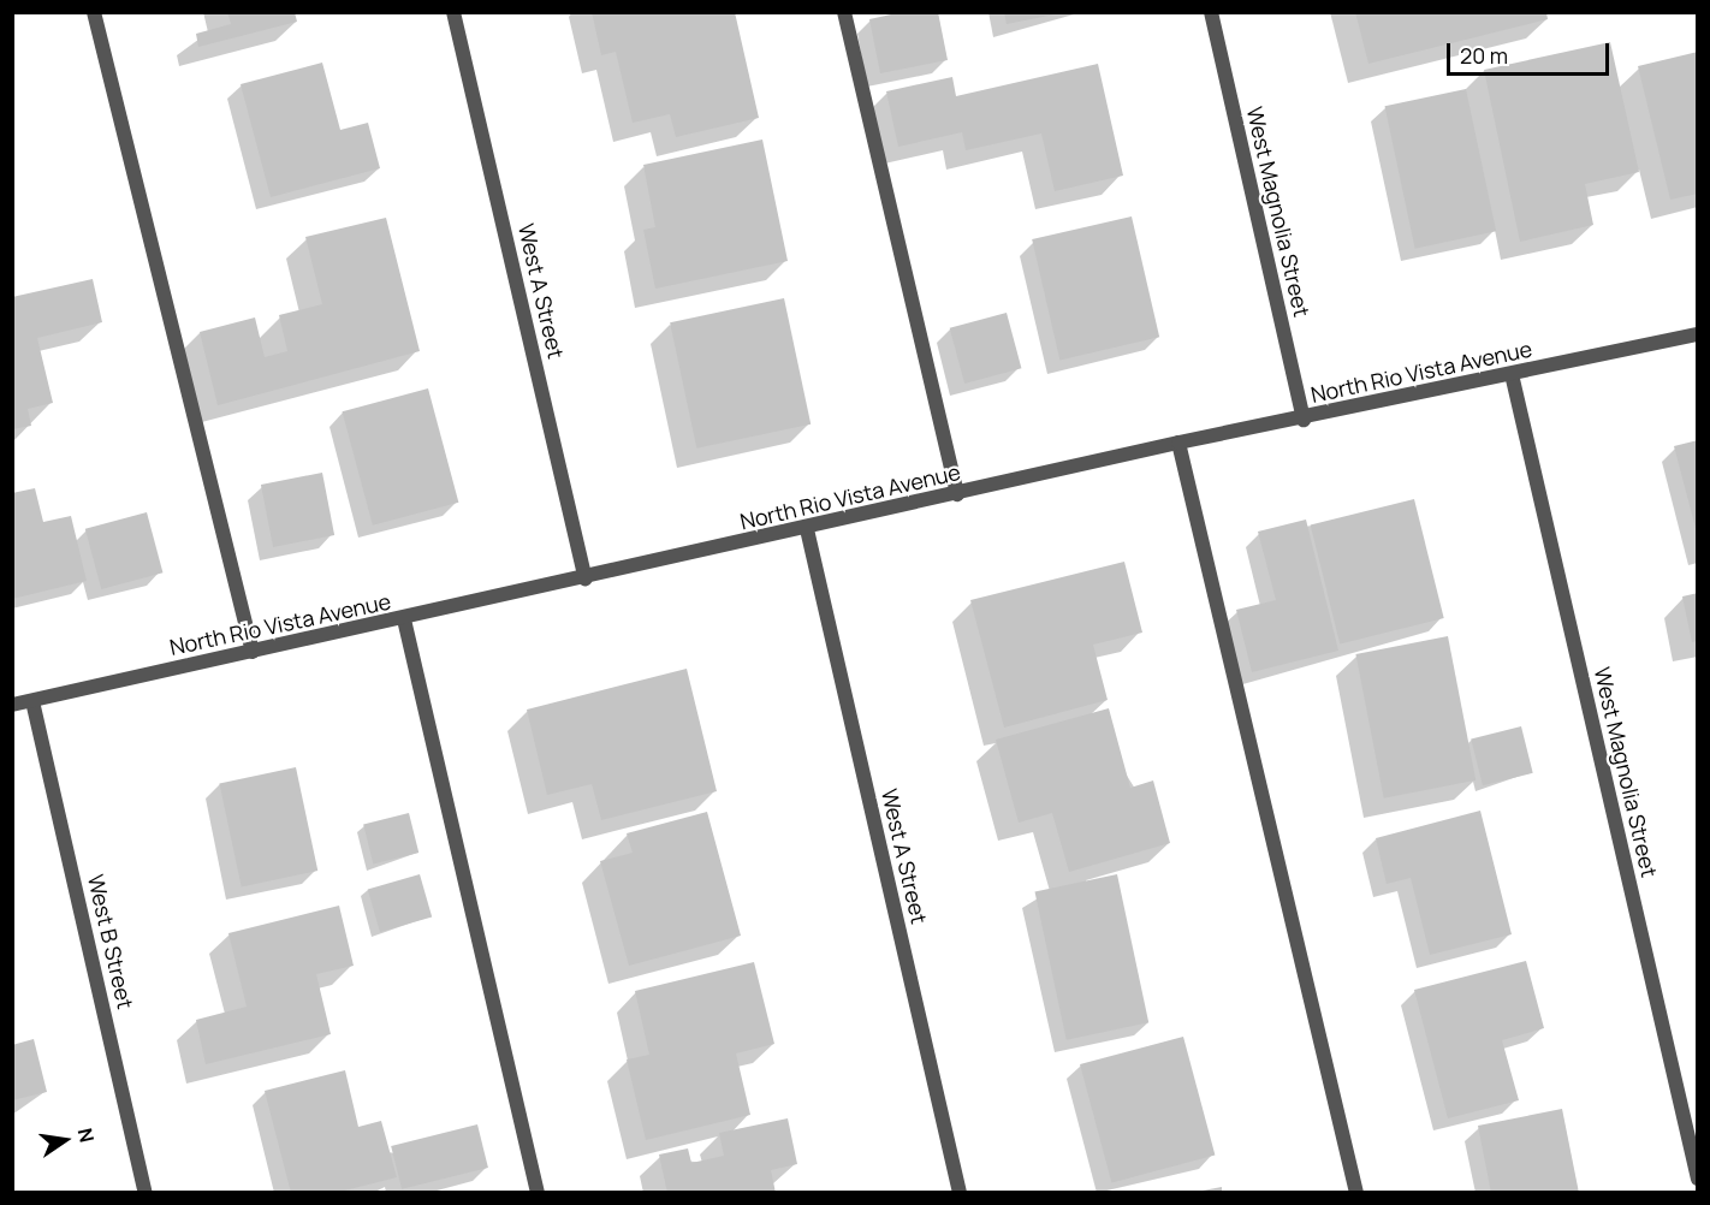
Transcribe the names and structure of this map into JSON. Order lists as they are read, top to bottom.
{
  "streets": {
    "street": [
      "West Magnolia Street",
      "West A Street",
      "North Rio Vista Avenue",
      "West B Street"
    ]
  },
  "crossings": [
    ["West Magnolia Street", "North Rio Vista Avenue"],
    ["West A Street", "North Rio Vista Avenue"],
    ["North Rio Vista Avenue", "West B Street"]
  ],
  "scale_bar": "20 m",
  "north": "right"
}
